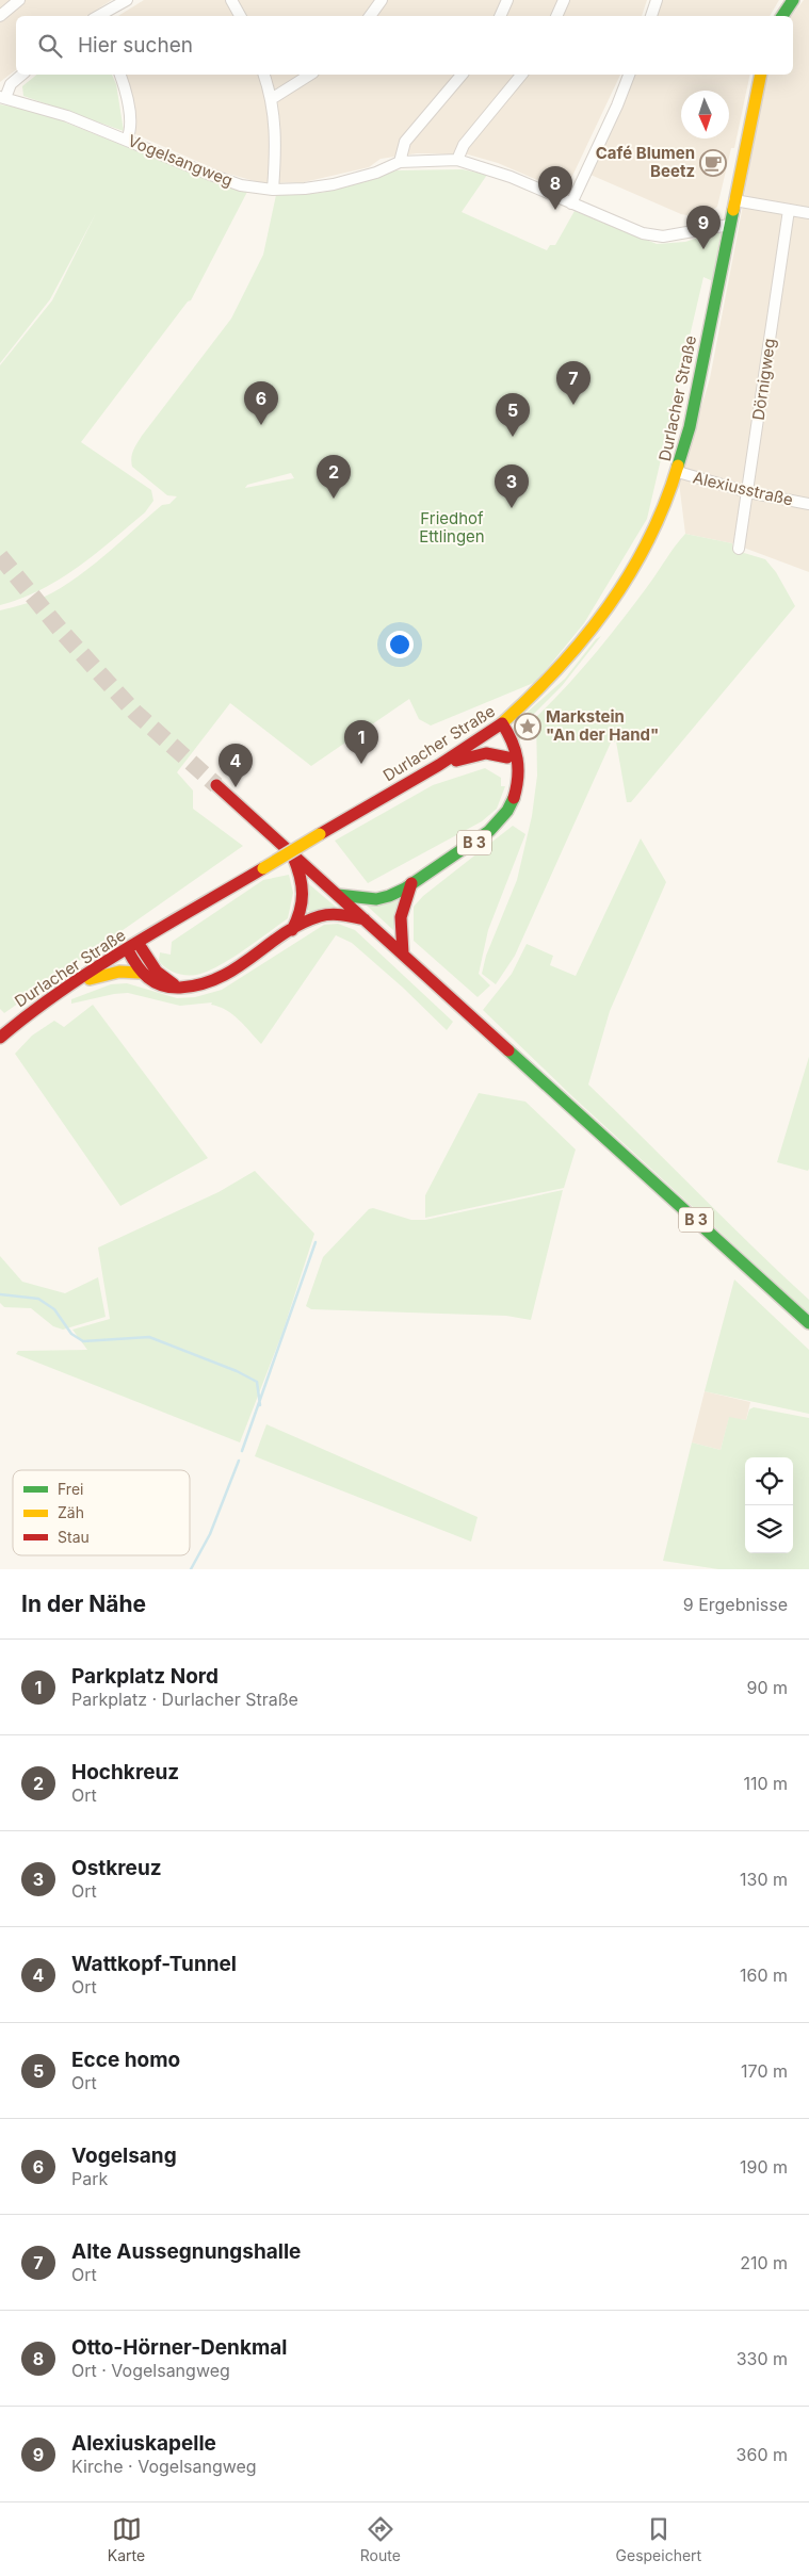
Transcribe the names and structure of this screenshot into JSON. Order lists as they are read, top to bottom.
{
  "streets": {
    "main road": ["Durlacher Straße", "B 3"],
    "street": ["Vogelsangweg", "Dörnigweg", "Alexiusstraße"]
  },
  "crossings": [
    ["Vogelsangweg", "Durlacher Straße"],
    ["Dörnigweg", "Alexiusstraße"],
    ["Durlacher Straße", "Alexiusstraße"],
    ["Durlacher Straße", "B 3"]
  ],
  "parks": ["Friedhof Ettlingen"],
  "places": {
    "cafe": ["Café Blumen Beetz"],
    "place": ["Markstein \"An der Hand\""]
  },
  "legend": ["Frei", "Zäh", "Stau"],
  "north": "bottom",
  "page": {
    "search": "Hier suchen",
    "pins": [
      "8",
      "9",
      "7",
      "6",
      "5",
      "2",
      "3",
      "1",
      "4"
    ],
    "heading": ["In der Nähe", "9 Ergebnisse"],
    "list": [
      {
        "mark": "1",
        "name": "Parkplatz Nord",
        "note": "Parkplatz · Durlacher Straße",
        "value": "90 m"
      },
      {
        "mark": "2",
        "name": "Hochkreuz",
        "note": "Ort",
        "value": "110 m"
      },
      {
        "mark": "3",
        "name": "Ostkreuz",
        "note": "Ort",
        "value": "130 m"
      },
      {
        "mark": "4",
        "name": "Wattkopf-Tunnel",
        "note": "Ort",
        "value": "160 m"
      },
      {
        "mark": "5",
        "name": "Ecce homo",
        "note": "Ort",
        "value": "170 m"
      },
      {
        "mark": "6",
        "name": "Vogelsang",
        "note": "Park",
        "value": "190 m"
      },
      {
        "mark": "7",
        "name": "Alte Aussegnungshalle",
        "note": "Ort",
        "value": "210 m"
      },
      {
        "mark": "8",
        "name": "Otto-Hörner-Denkmal",
        "note": "Ort · Vogelsangweg",
        "value": "330 m"
      },
      {
        "mark": "9",
        "name": "Alexiuskapelle",
        "note": "Kirche · Vogelsangweg",
        "value": "360 m"
      }
    ],
    "nav": ["Karte", "Route", "Gespeichert"]
  }
}
